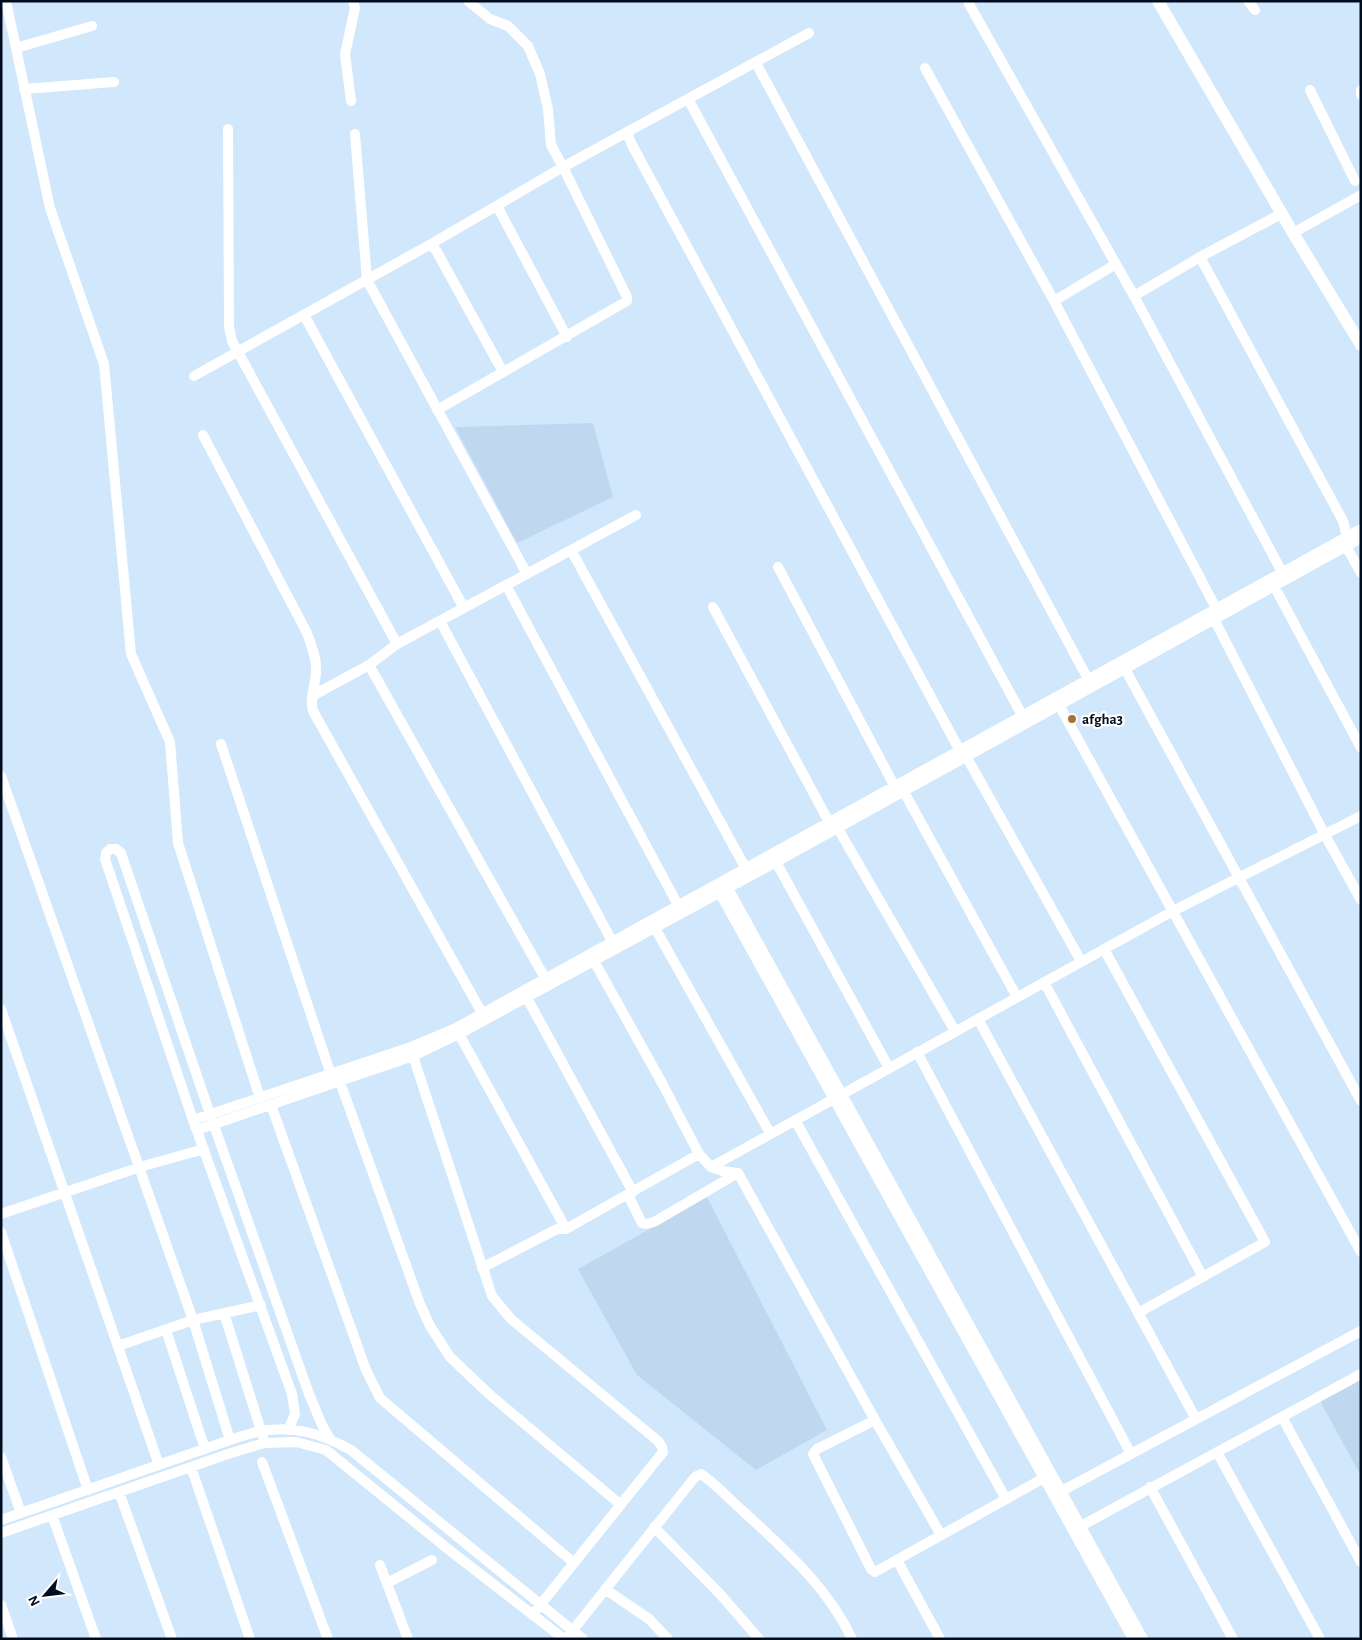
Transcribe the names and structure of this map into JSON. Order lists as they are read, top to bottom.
{
  "places": ["afgha3"],
  "north": "bottom left"
}
